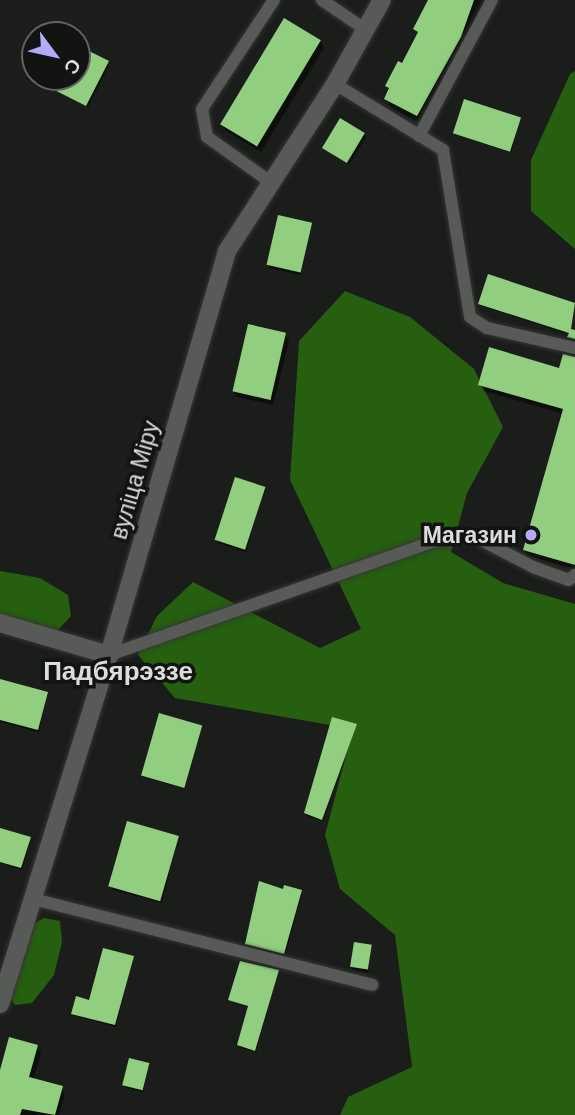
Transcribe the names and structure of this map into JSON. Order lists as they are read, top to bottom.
{
  "streets": {
    "street": ["вуліца Міру"]
  },
  "districts": ["Падбярэззе"],
  "places": ["Магазин"],
  "north": "bottom right"
}
